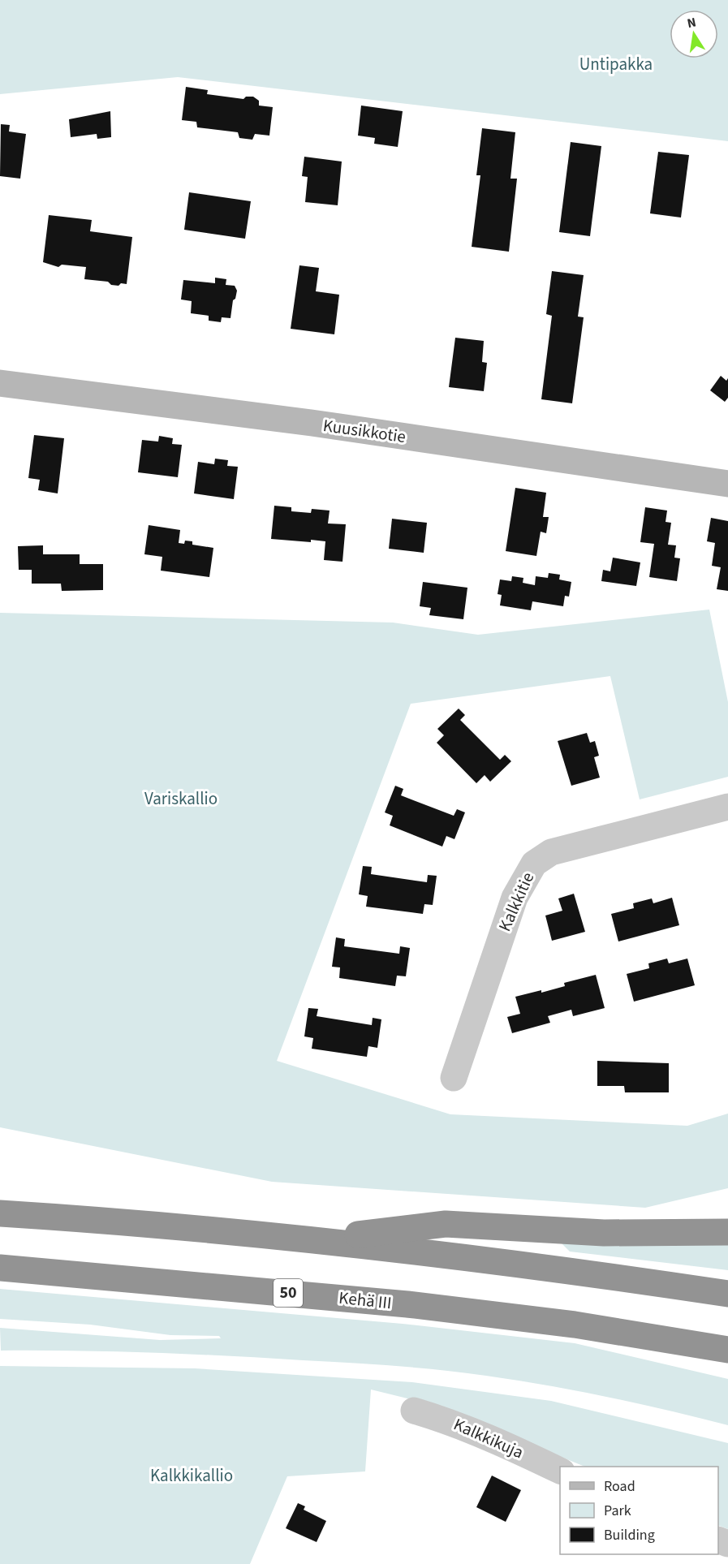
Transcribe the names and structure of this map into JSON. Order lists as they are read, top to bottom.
{
  "streets": {
    "highway": ["50", "Kehä III"],
    "street": ["Kuusikkotie", "Kalkkitie", "Kalkkikuja"]
  },
  "parks": ["Untipakka", "Variskallio", "Kalkkikallio"],
  "legend": ["Road", "Park", "Building"],
  "north": "top"
}
